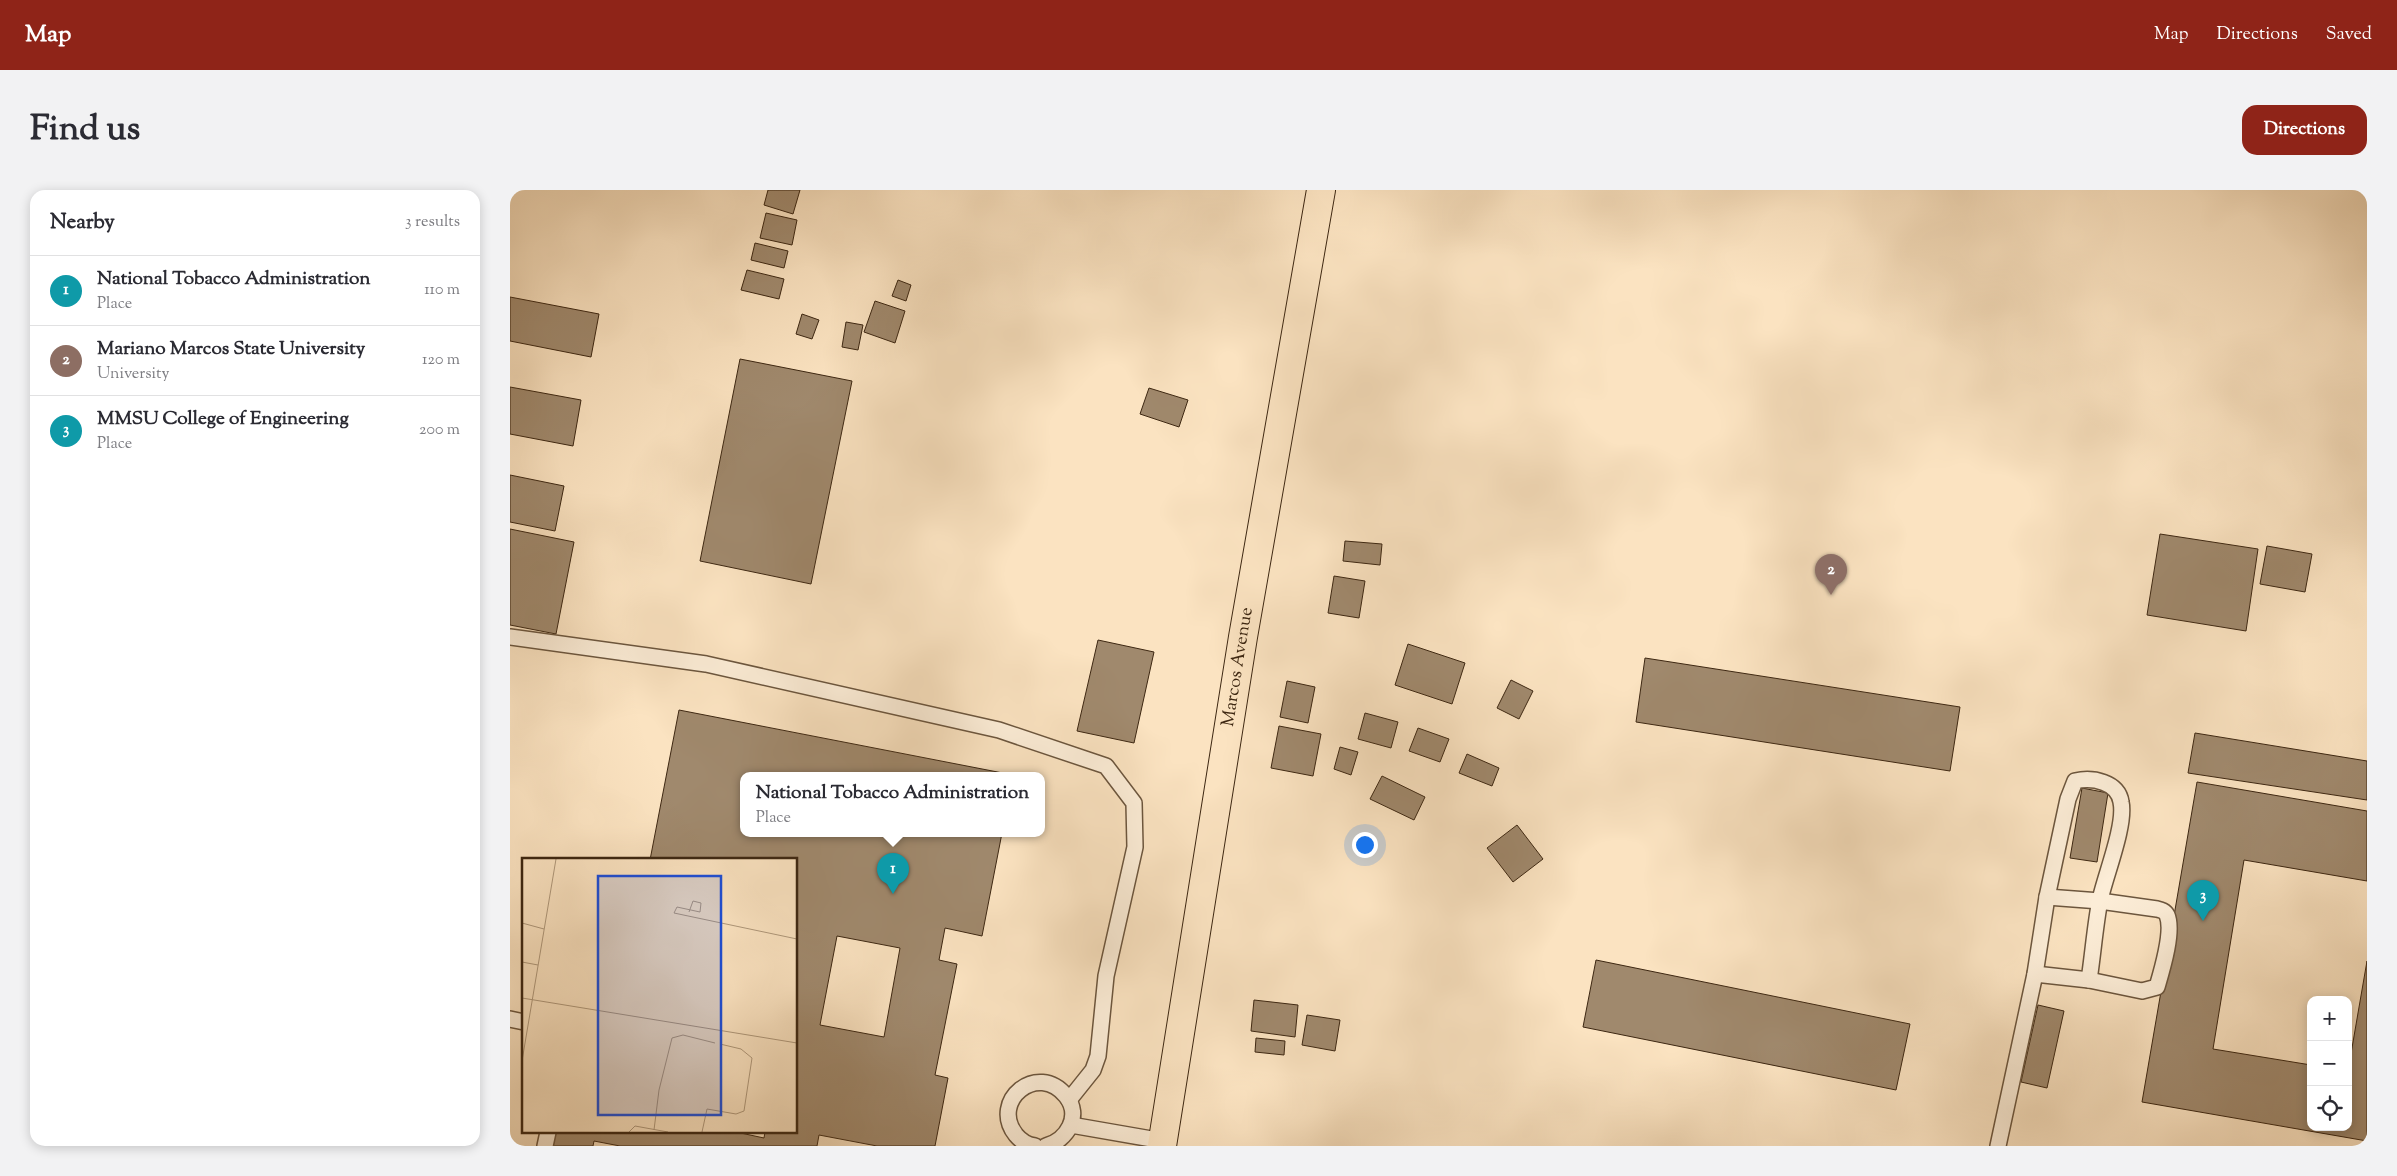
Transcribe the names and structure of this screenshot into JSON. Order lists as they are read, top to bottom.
{
  "streets": {
    "main road": ["Marcos Avenue"]
  },
  "page": {
    "header": "Map",
    "nav": ["Map", "Directions", "Saved"],
    "title": "Find us",
    "buttons": "Directions",
    "heading": ["Nearby", "3 results"],
    "list": [
      {
        "mark": "1",
        "name": "National Tobacco Administration",
        "note": "Place",
        "value": "110 m"
      },
      {
        "mark": "2",
        "name": "Mariano Marcos State University",
        "note": "University",
        "value": "120 m"
      },
      {
        "mark": "3",
        "name": "MMSU College of Engineering",
        "note": "Place",
        "value": "200 m"
      }
    ],
    "pins": ["2", "1", "3"],
    "popup": ["National Tobacco Administration", "Place"],
    "map_buttons": ["+", "−"]
  }
}
